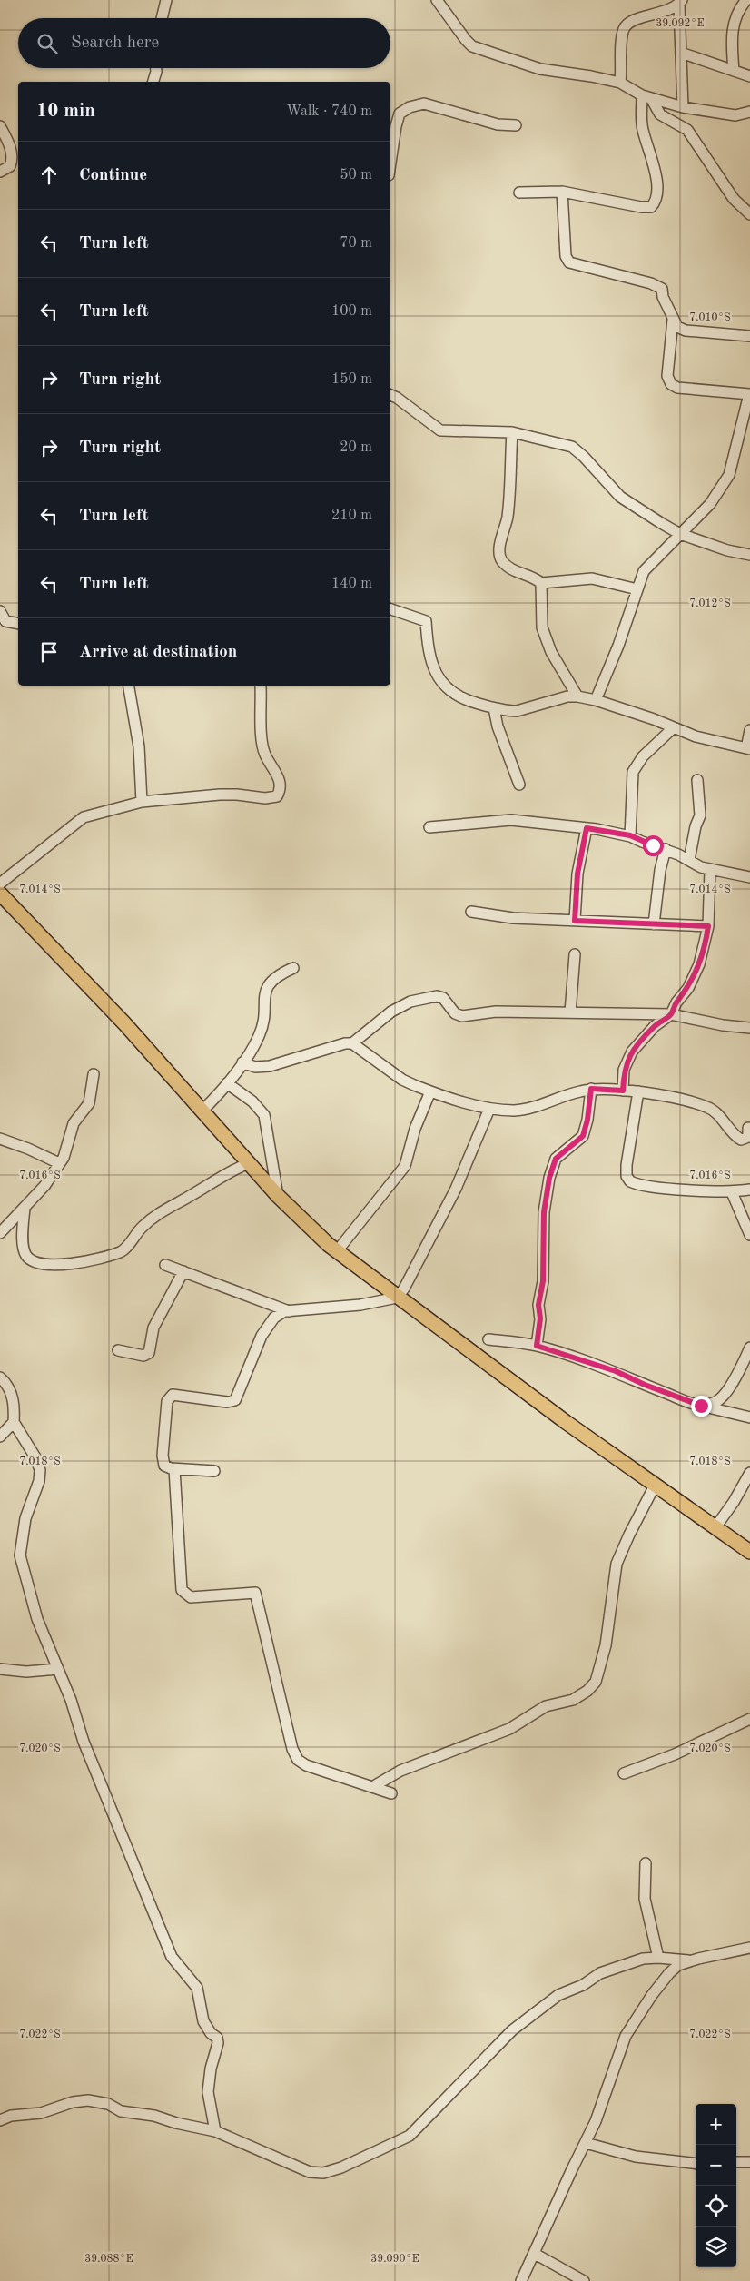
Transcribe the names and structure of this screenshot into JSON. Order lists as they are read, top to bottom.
{
  "page": {
    "search": "Search here",
    "heading": ["10 min", "Walk · 740 m"],
    "list": [
      ["Continue", "50 m"],
      ["Turn left", "70 m"],
      ["Turn left", "100 m"],
      ["Turn right", "150 m"],
      ["Turn right", "20 m"],
      ["Turn left", "210 m"],
      ["Turn left", "140 m"],
      "Arrive at destination"
    ],
    "map_buttons": ["+", "−"]
  },
  "coordinates": [
    "39.092°E",
    "7.010°S",
    "7.012°S",
    "7.014°S",
    "7.016°S",
    "7.018°S",
    "7.020°S",
    "7.022°S",
    "39.088°E",
    "39.090°E"
  ]
}
